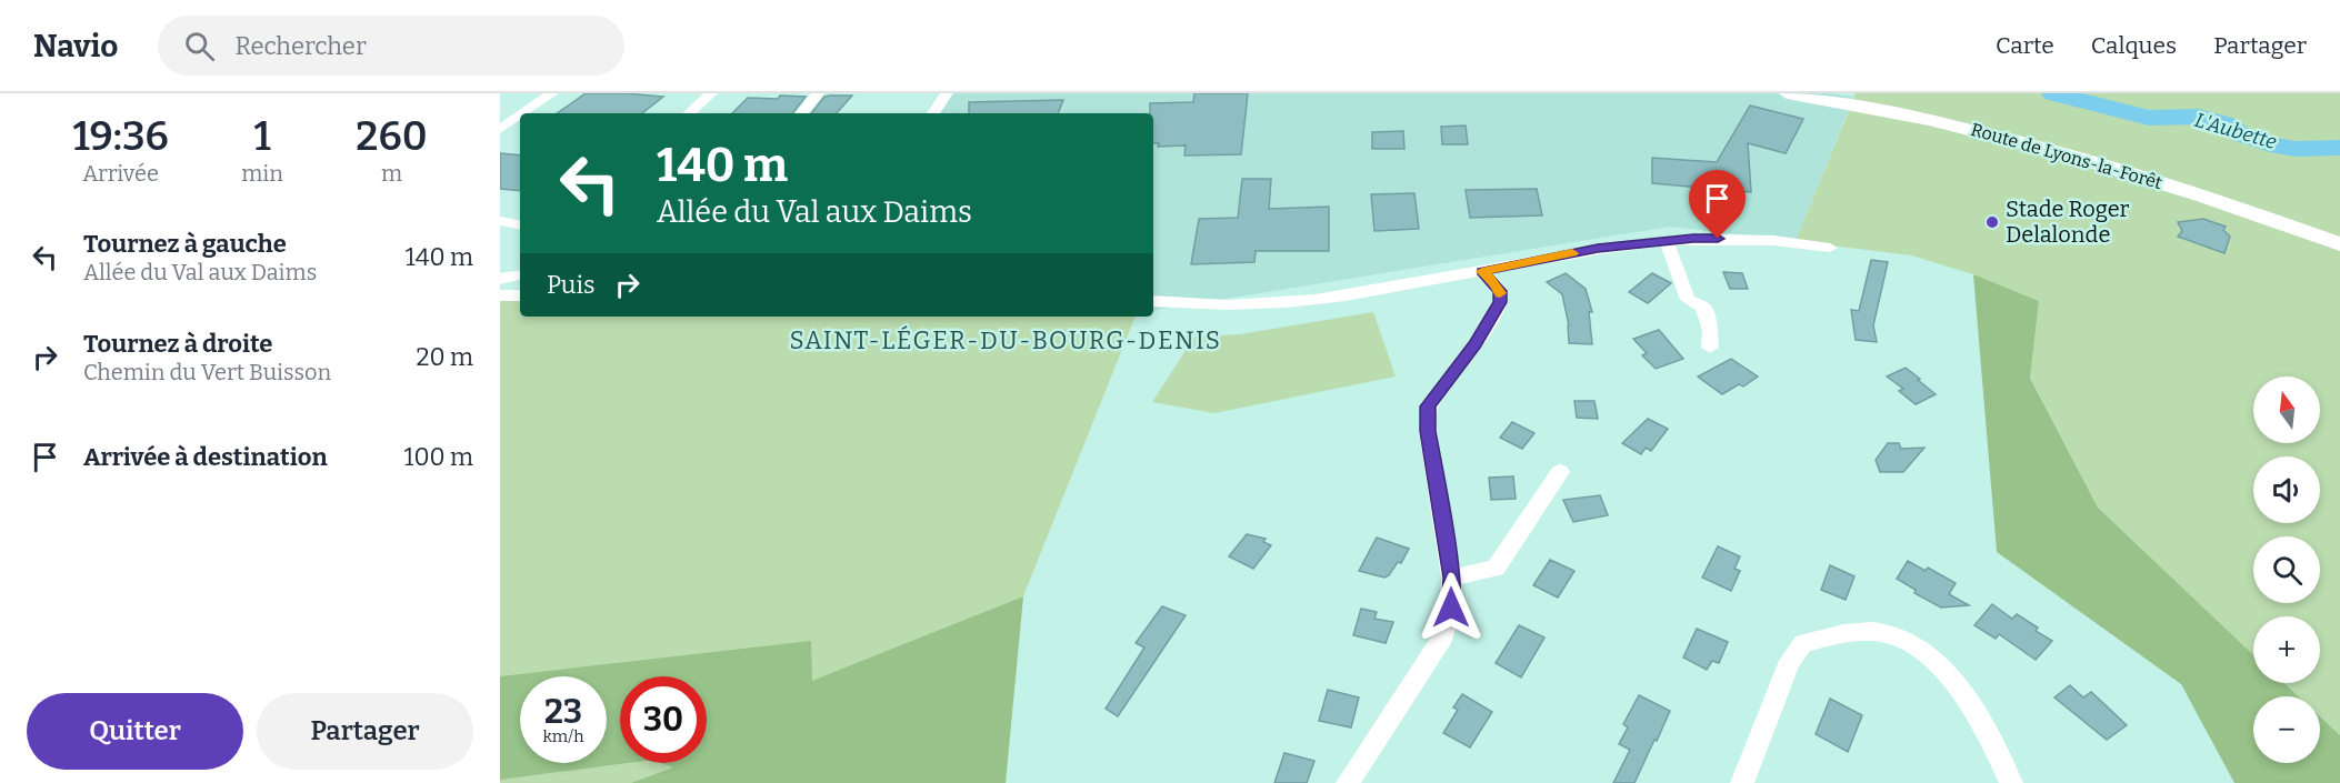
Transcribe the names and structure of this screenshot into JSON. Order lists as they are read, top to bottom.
{
  "streets": {
    "main road": ["Route de Lyons-la-Forêt"]
  },
  "districts": ["SAINT-LÉGER-DU-BOURG-DENIS"],
  "water": ["L'Aubette"],
  "places": ["Stade Roger Delalonde"],
  "north": "top",
  "page": {
    "header": "Navio",
    "search": "Rechercher",
    "nav": ["Carte", "Calques", "Partager"],
    "eta": [
      "19:36",
      "Arrivée",
      "1",
      "min",
      "260",
      "m"
    ],
    "turn": ["140 m", "Allée du Val aux Daims"],
    "list": [
      {
        "name": "Tournez à gauche",
        "note": "Allée du Val aux Daims",
        "value": "140 m"
      },
      {
        "name": "Tournez à droite",
        "note": "Chemin du Vert Buisson",
        "value": "20 m"
      },
      {
        "name": "Arrivée à destination",
        "value": "100 m"
      }
    ],
    "then": "Puis",
    "map_buttons": ["+", "−"],
    "speed": "23 km/h",
    "limit": "30",
    "buttons": ["Quitter", "Partager"]
  }
}
